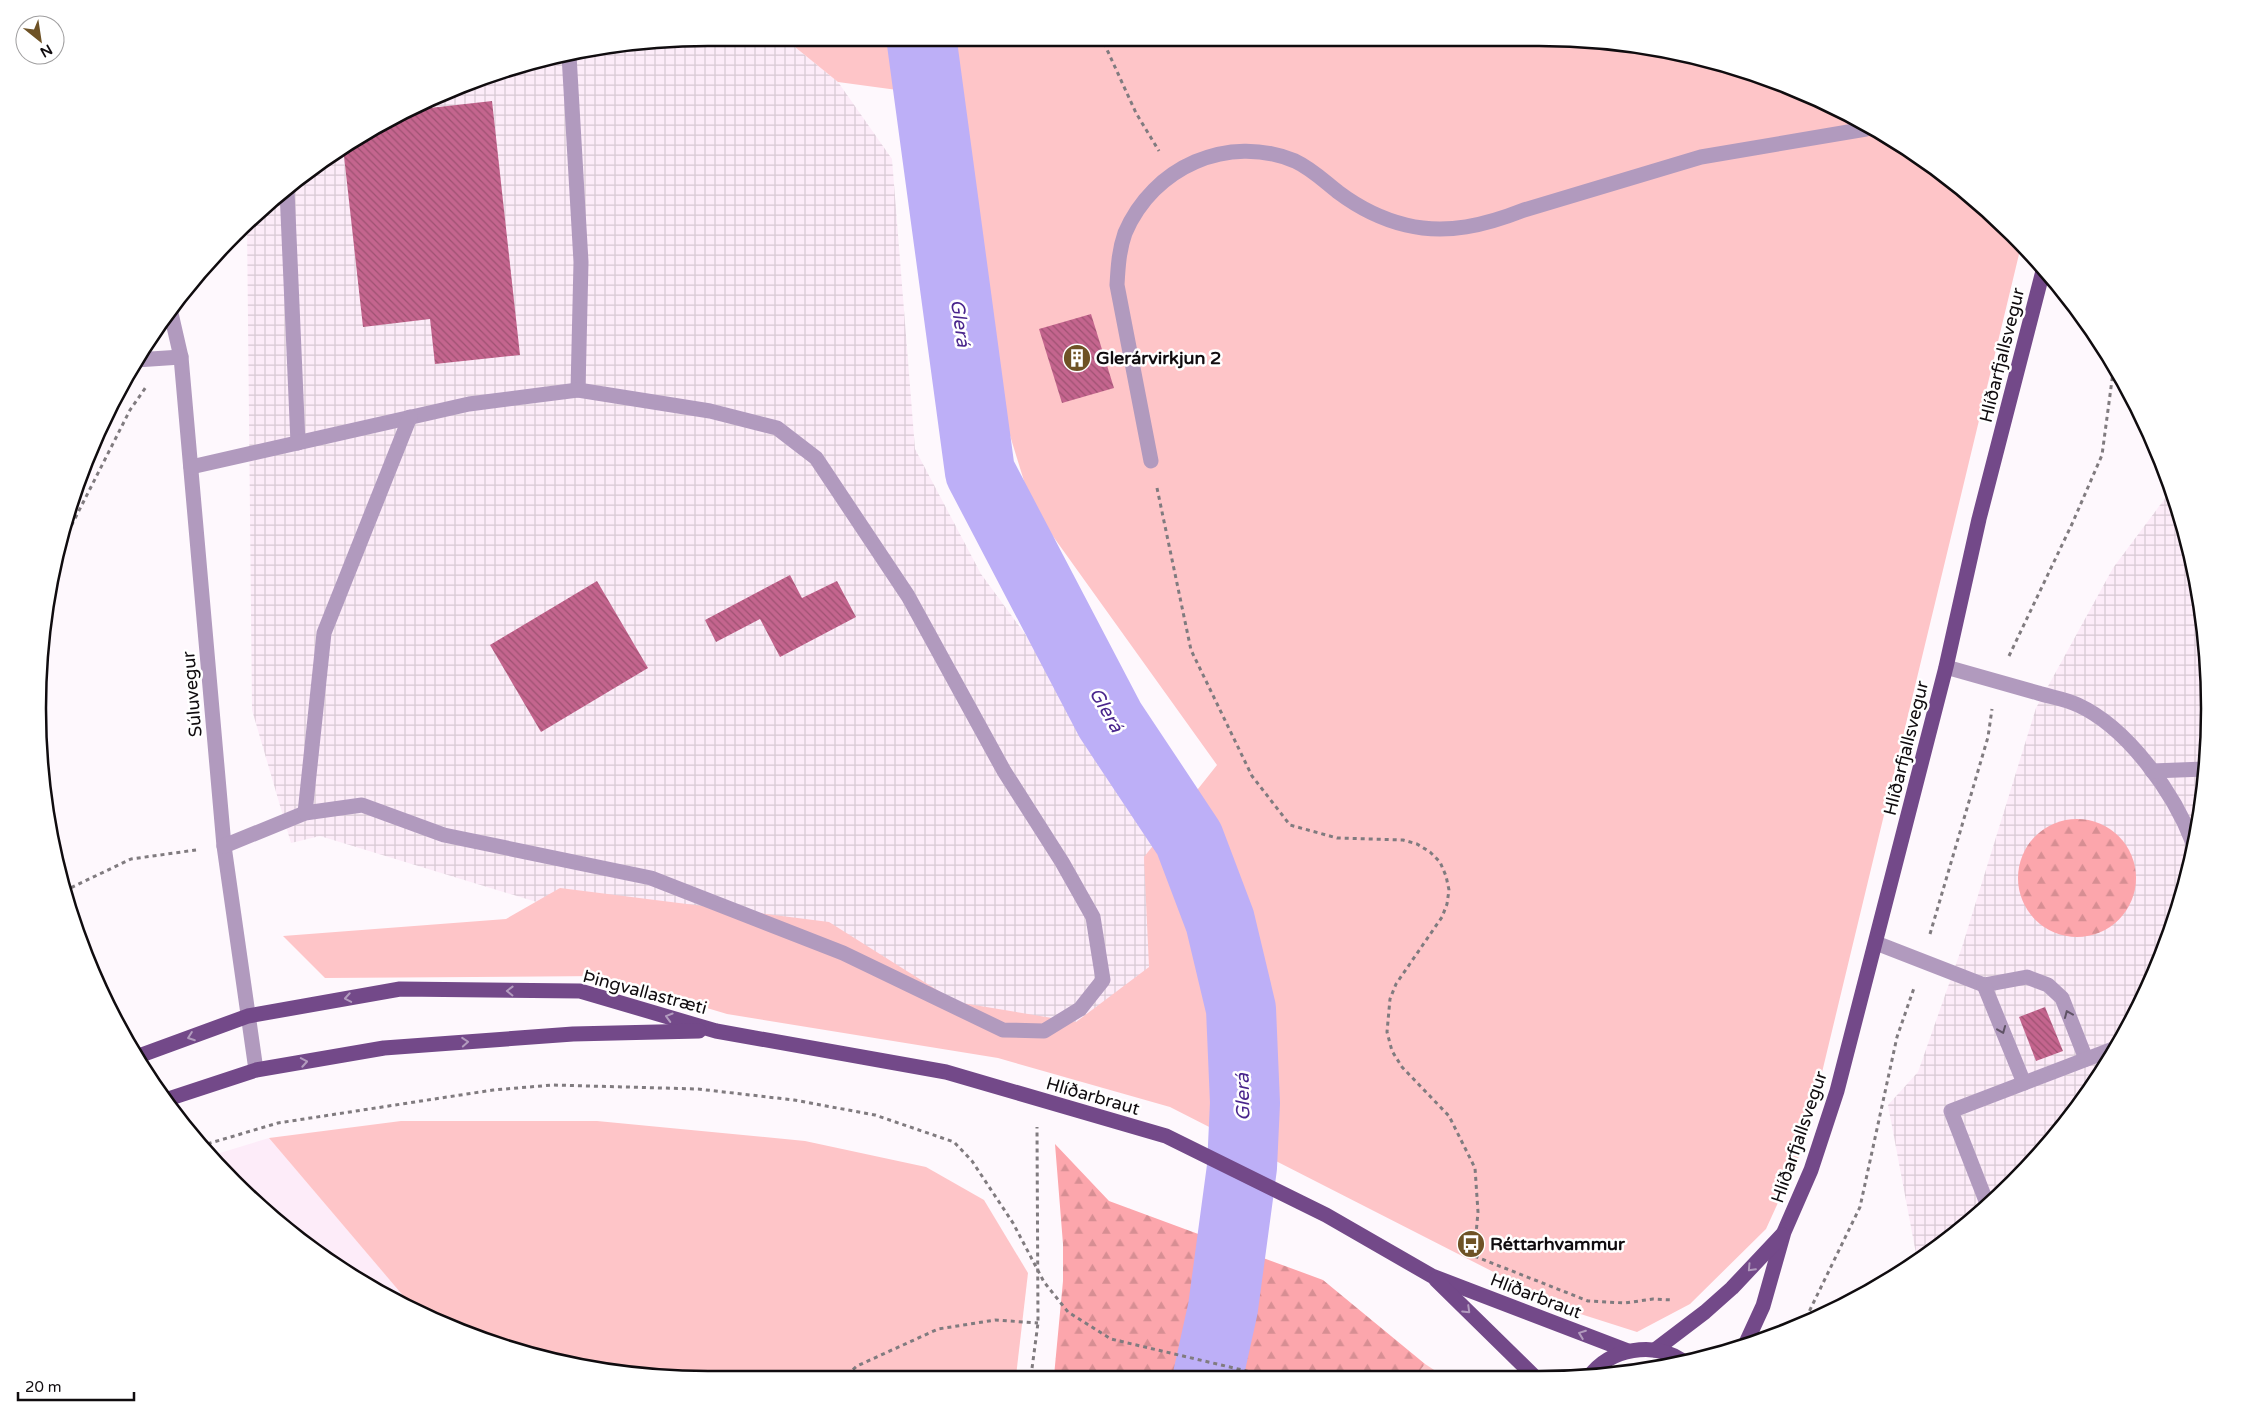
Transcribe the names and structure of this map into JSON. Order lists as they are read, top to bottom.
{
  "streets": {
    "main road": ["Hlíðarfjallsvegur", "Þingvallastræti", "Hlíðarbraut"],
    "street": ["Súluvegur"]
  },
  "crossings": [
    ["Hlíðarfjallsvegur", "Hlíðarbraut"],
    ["Súluvegur", "Þingvallastræti"],
    ["Þingvallastræti", "Hlíðarbraut"]
  ],
  "water": ["Glerá"],
  "places": {
    "building": ["Glerárvirkjun 2"],
    "bus stop": ["Réttarhvammur"]
  },
  "scale_bar": "20 m",
  "north": "bottom right"
}
